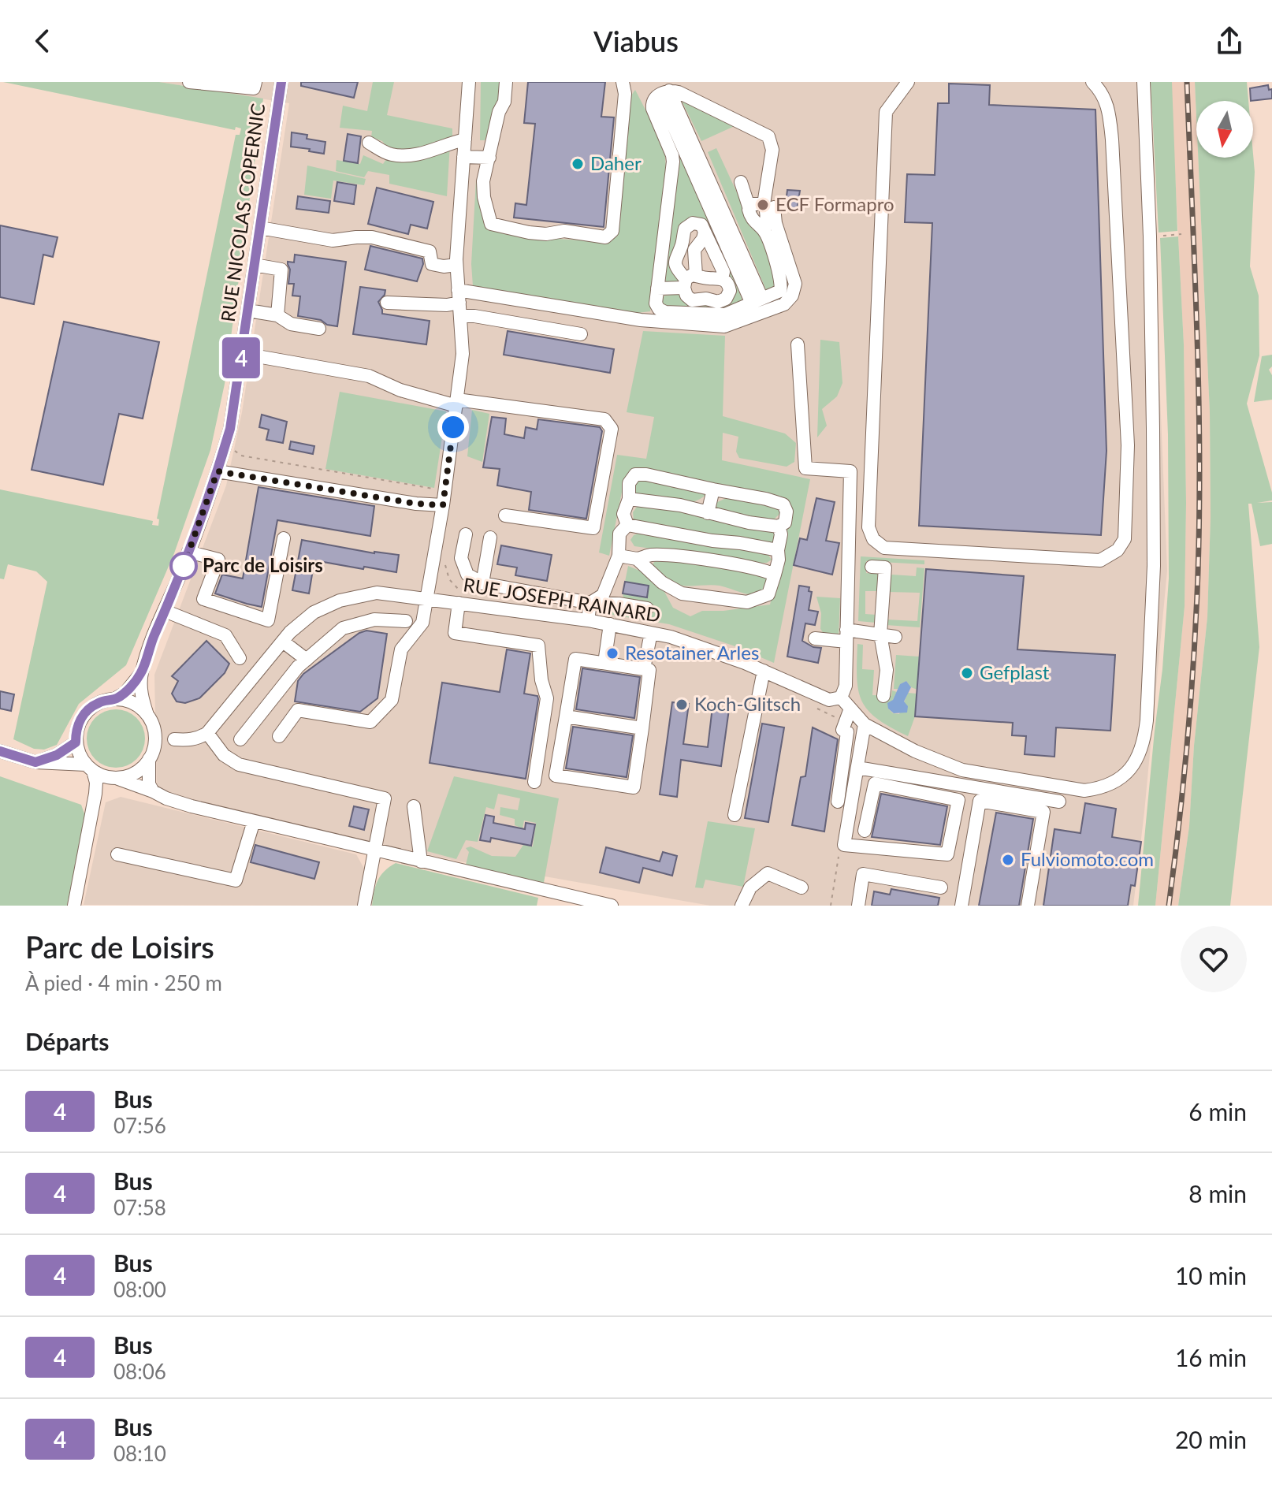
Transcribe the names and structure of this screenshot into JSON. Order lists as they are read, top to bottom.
{
  "streets": {
    "street": ["RUE NICOLAS COPERNIC", "RUE JOSEPH RAINARD"]
  },
  "places": [
    "Daher",
    "ECF Formapro",
    "Parc de Loisirs",
    "Resotainer Arles",
    "Gefplast",
    "Koch-Glitsch",
    "Fulviomoto.com"
  ],
  "lines": ["bus line 4"],
  "north": "bottom",
  "page": {
    "header": "Viabus",
    "on_map": "4",
    "heading": [
      ["Parc de Loisirs", "À pied · 4 min · 250 m"],
      "Départs"
    ],
    "list": [
      {
        "mark": "4",
        "name": "Bus",
        "note": "07:56",
        "value": "6 min"
      },
      {
        "mark": "4",
        "name": "Bus",
        "note": "07:58",
        "value": "8 min"
      },
      {
        "mark": "4",
        "name": "Bus",
        "note": "08:00",
        "value": "10 min"
      },
      {
        "mark": "4",
        "name": "Bus",
        "note": "08:06",
        "value": "16 min"
      },
      {
        "mark": "4",
        "name": "Bus",
        "note": "08:10",
        "value": "20 min"
      }
    ]
  }
}
